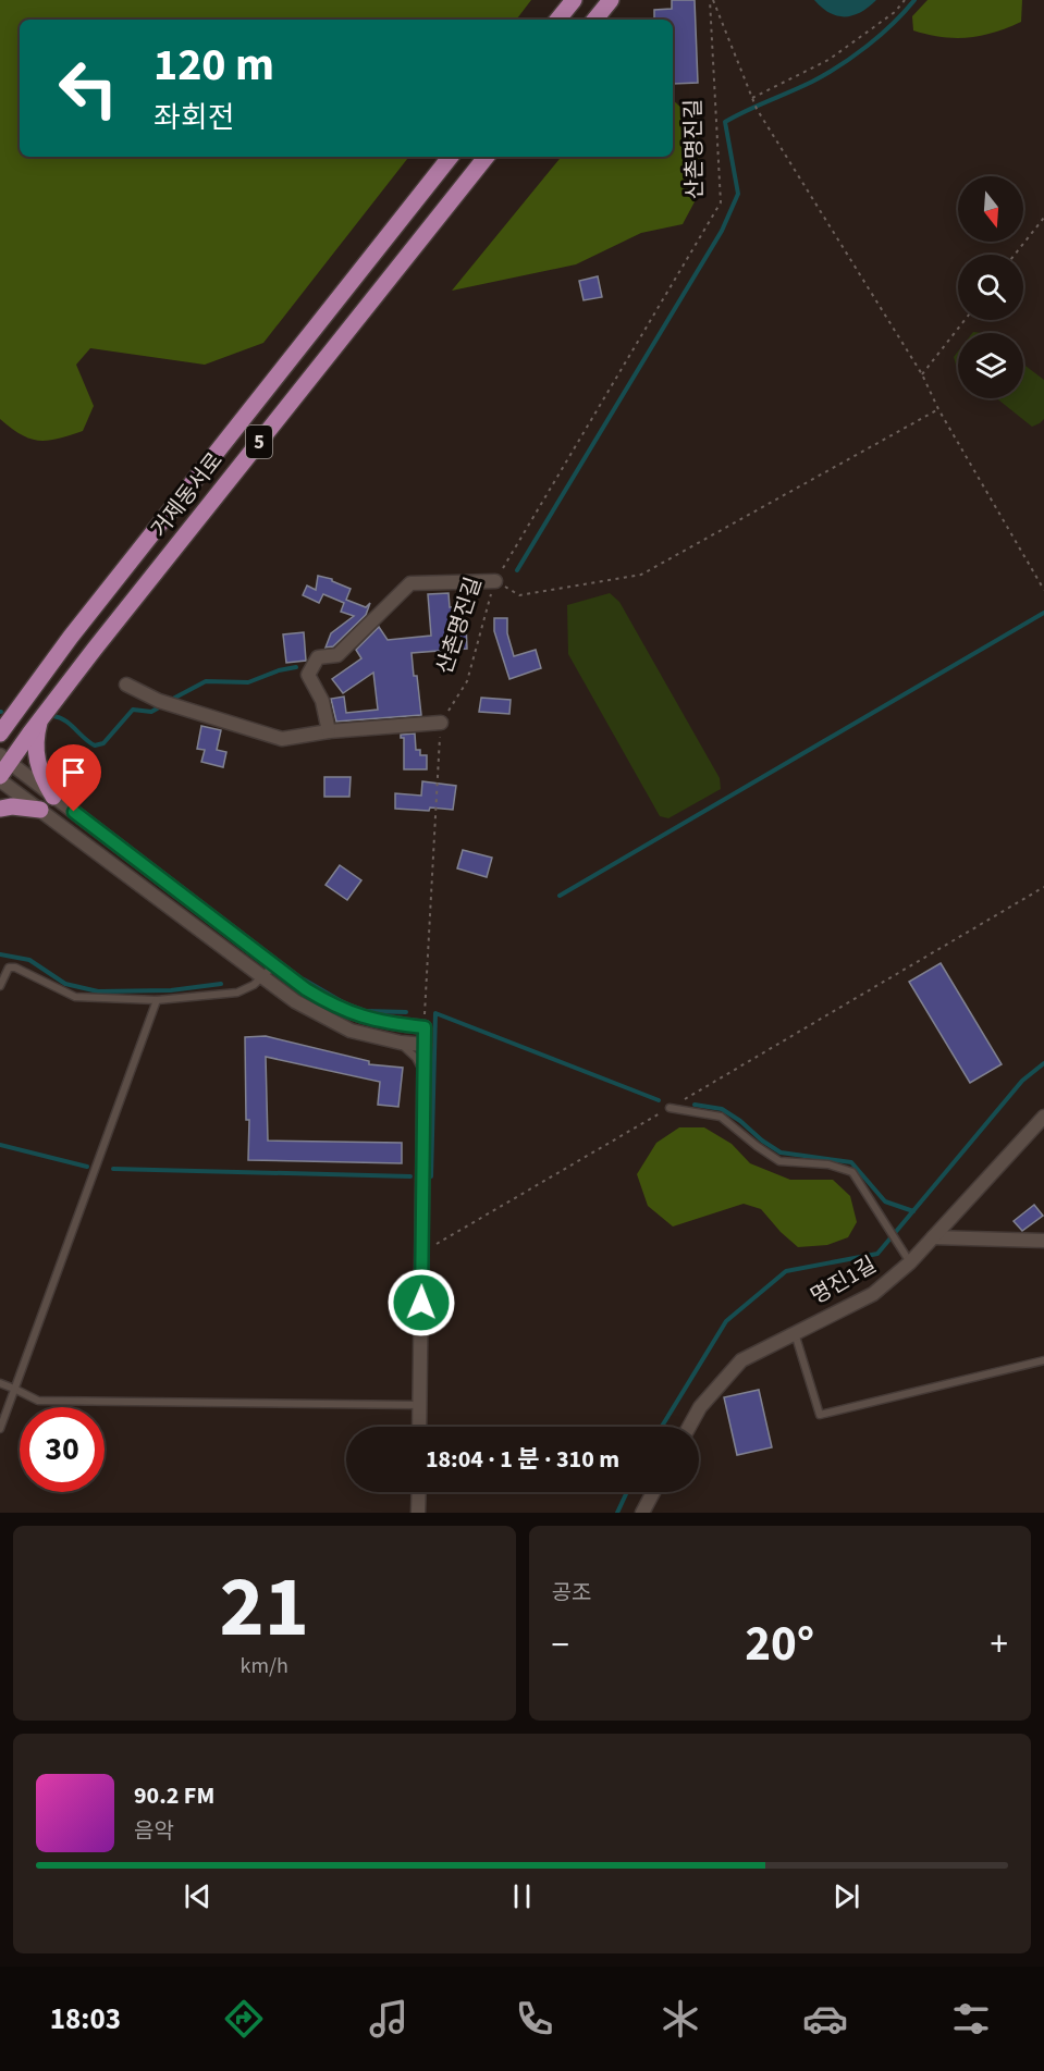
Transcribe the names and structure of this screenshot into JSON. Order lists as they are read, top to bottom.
{
  "streets": {
    "main road": ["5", "거제동서로"],
    "street": ["명진1길"],
    "path": ["산촌명진길"]
  },
  "north": "bottom",
  "page": {
    "turn": ["120 m", "좌회전"],
    "limit": "30",
    "trip": "18:04 · 1 분 · 310 m",
    "tile": [
      ["21", "km/h"],
      "공조"
    ],
    "heat": ["−", "20°", "+"],
    "song": ["90.2 FM", "음악"],
    "tabs": "18:03"
  }
}
